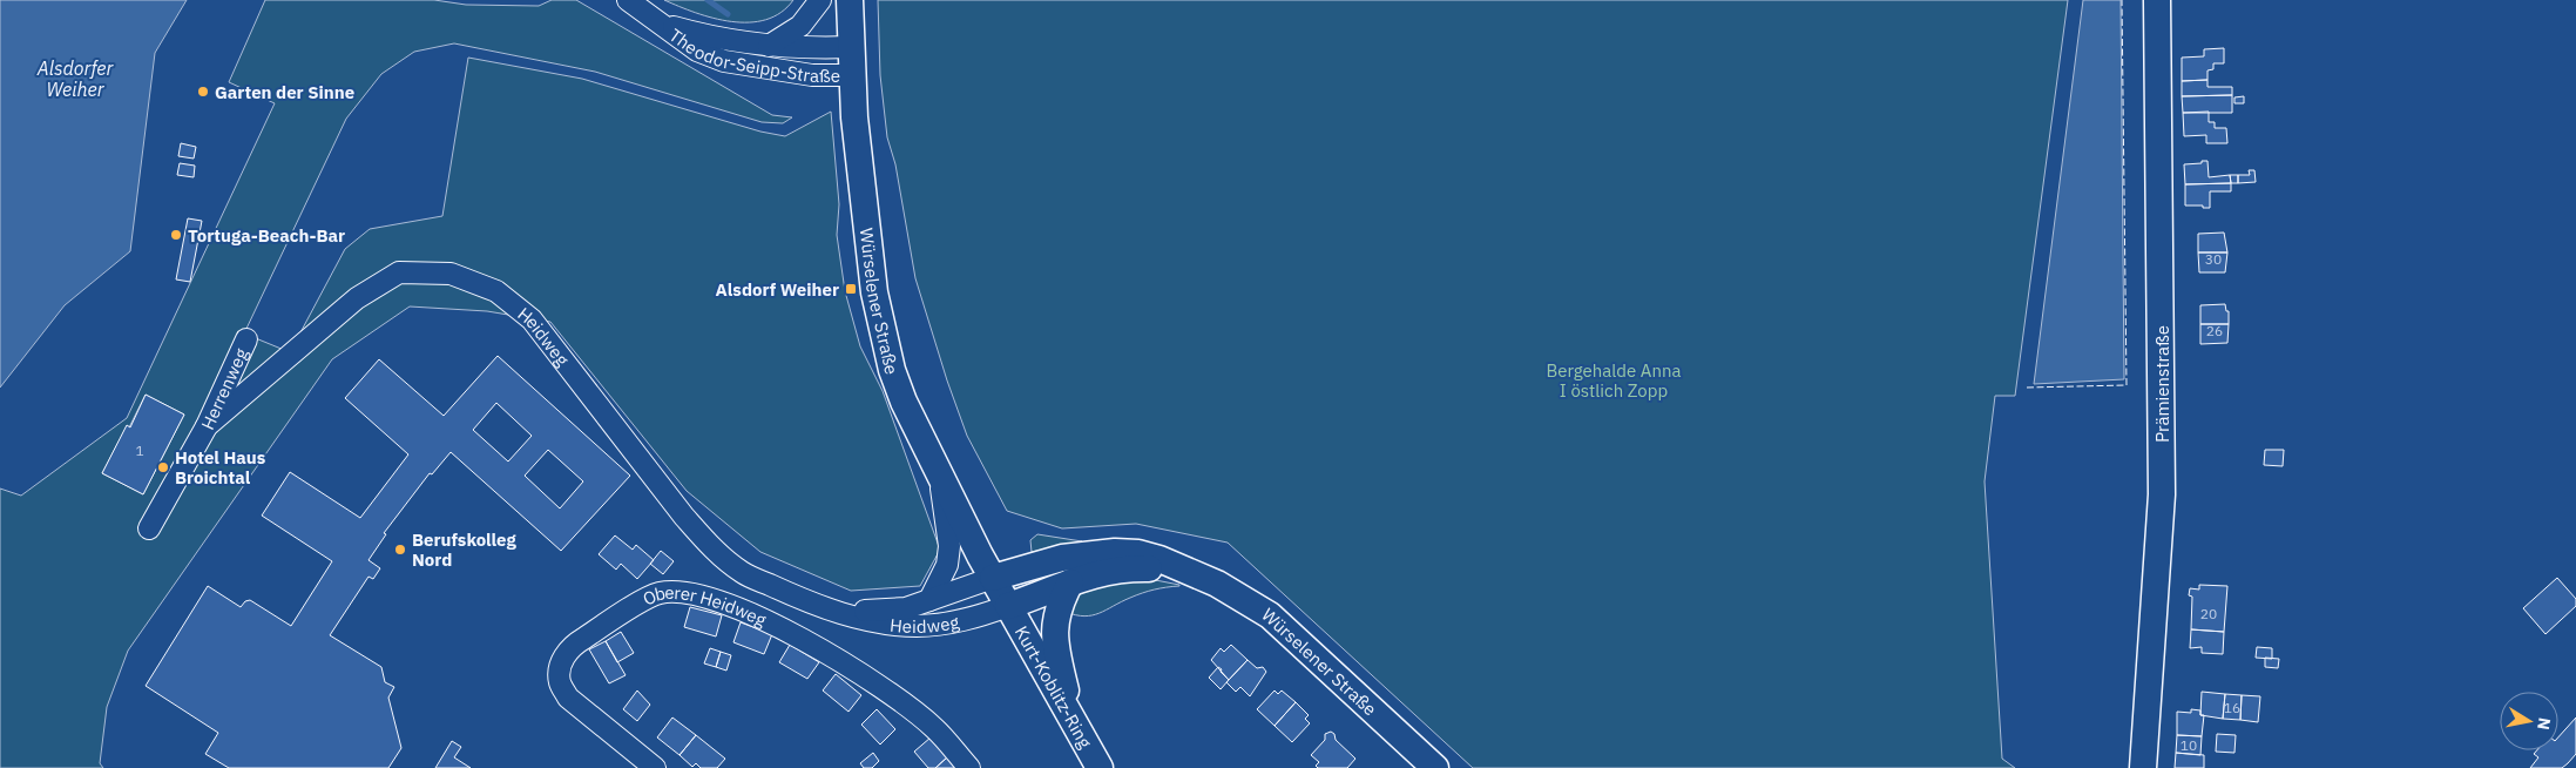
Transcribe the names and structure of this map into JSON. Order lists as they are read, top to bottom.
{
  "streets": {
    "main road": ["Würselener Straße", "Prämienstraße", "Kurt-Koblitz-Ring"],
    "street": [
      "Theodor-Seipp-Straße",
      "Heidweg",
      "Herrenweg",
      "Oberer Heidweg"
    ]
  },
  "crossings": [
    ["Theodor-Seipp-Straße", "Würselener Straße"],
    ["Würselener Straße", "Heidweg"],
    ["Würselener Straße", "Kurt-Koblitz-Ring"],
    ["Heidweg", "Herrenweg"],
    ["Heidweg", "Kurt-Koblitz-Ring"]
  ],
  "water": ["Alsdorfer Weiher"],
  "parks": ["Bergehalde Anna I östlich Zopp"],
  "places": {
    "other": [
      "Garten der Sinne",
      "Tortuga-Beach-Bar",
      "Hotel Haus Broichtal",
      "Berufskolleg Nord"
    ],
    "transit": ["Alsdorf Weiher"]
  },
  "house_numbers": [
    "30",
    "26",
    "1",
    "20",
    "16",
    "10"
  ],
  "north": "right"
}
